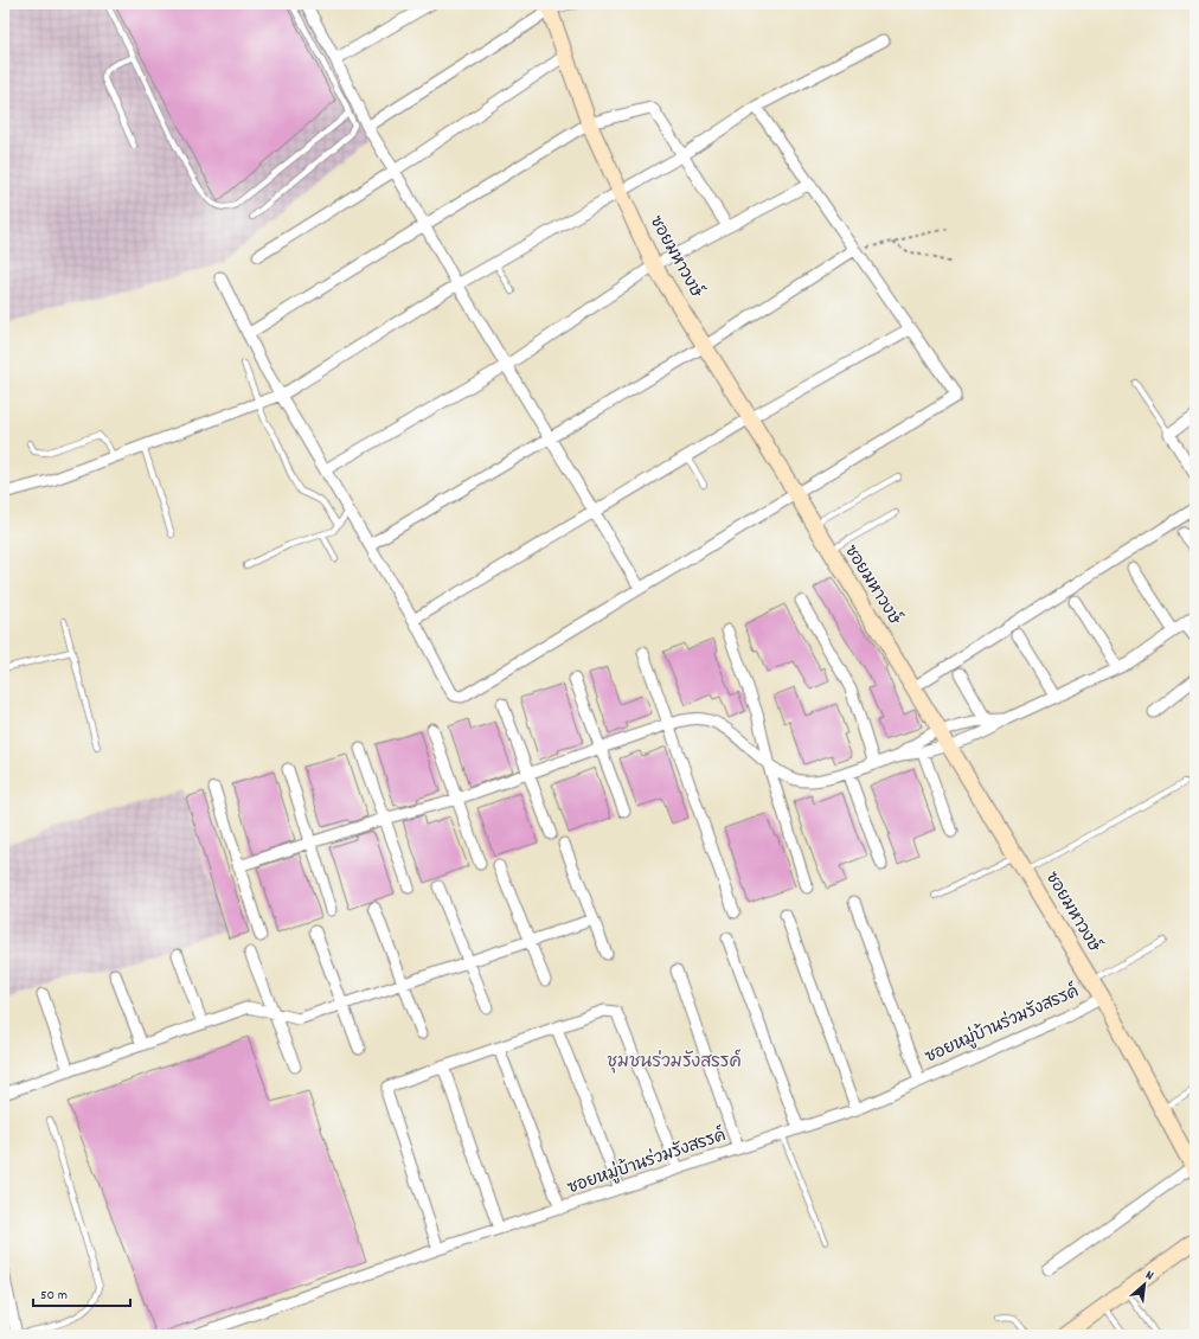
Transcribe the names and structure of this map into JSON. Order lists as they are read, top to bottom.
{
  "streets": {
    "street": ["ซอยมหาวงษ์", "ซอยหมู่บ้านร่วมรังสรรค์"]
  },
  "crossings": [
    ["ซอยมหาวงษ์", "ซอยหมู่บ้านร่วมรังสรรค์"]
  ],
  "districts": ["ชุมชนร่วมรังสรรค์"],
  "scale_bar": "50 m",
  "north": "top right"
}
